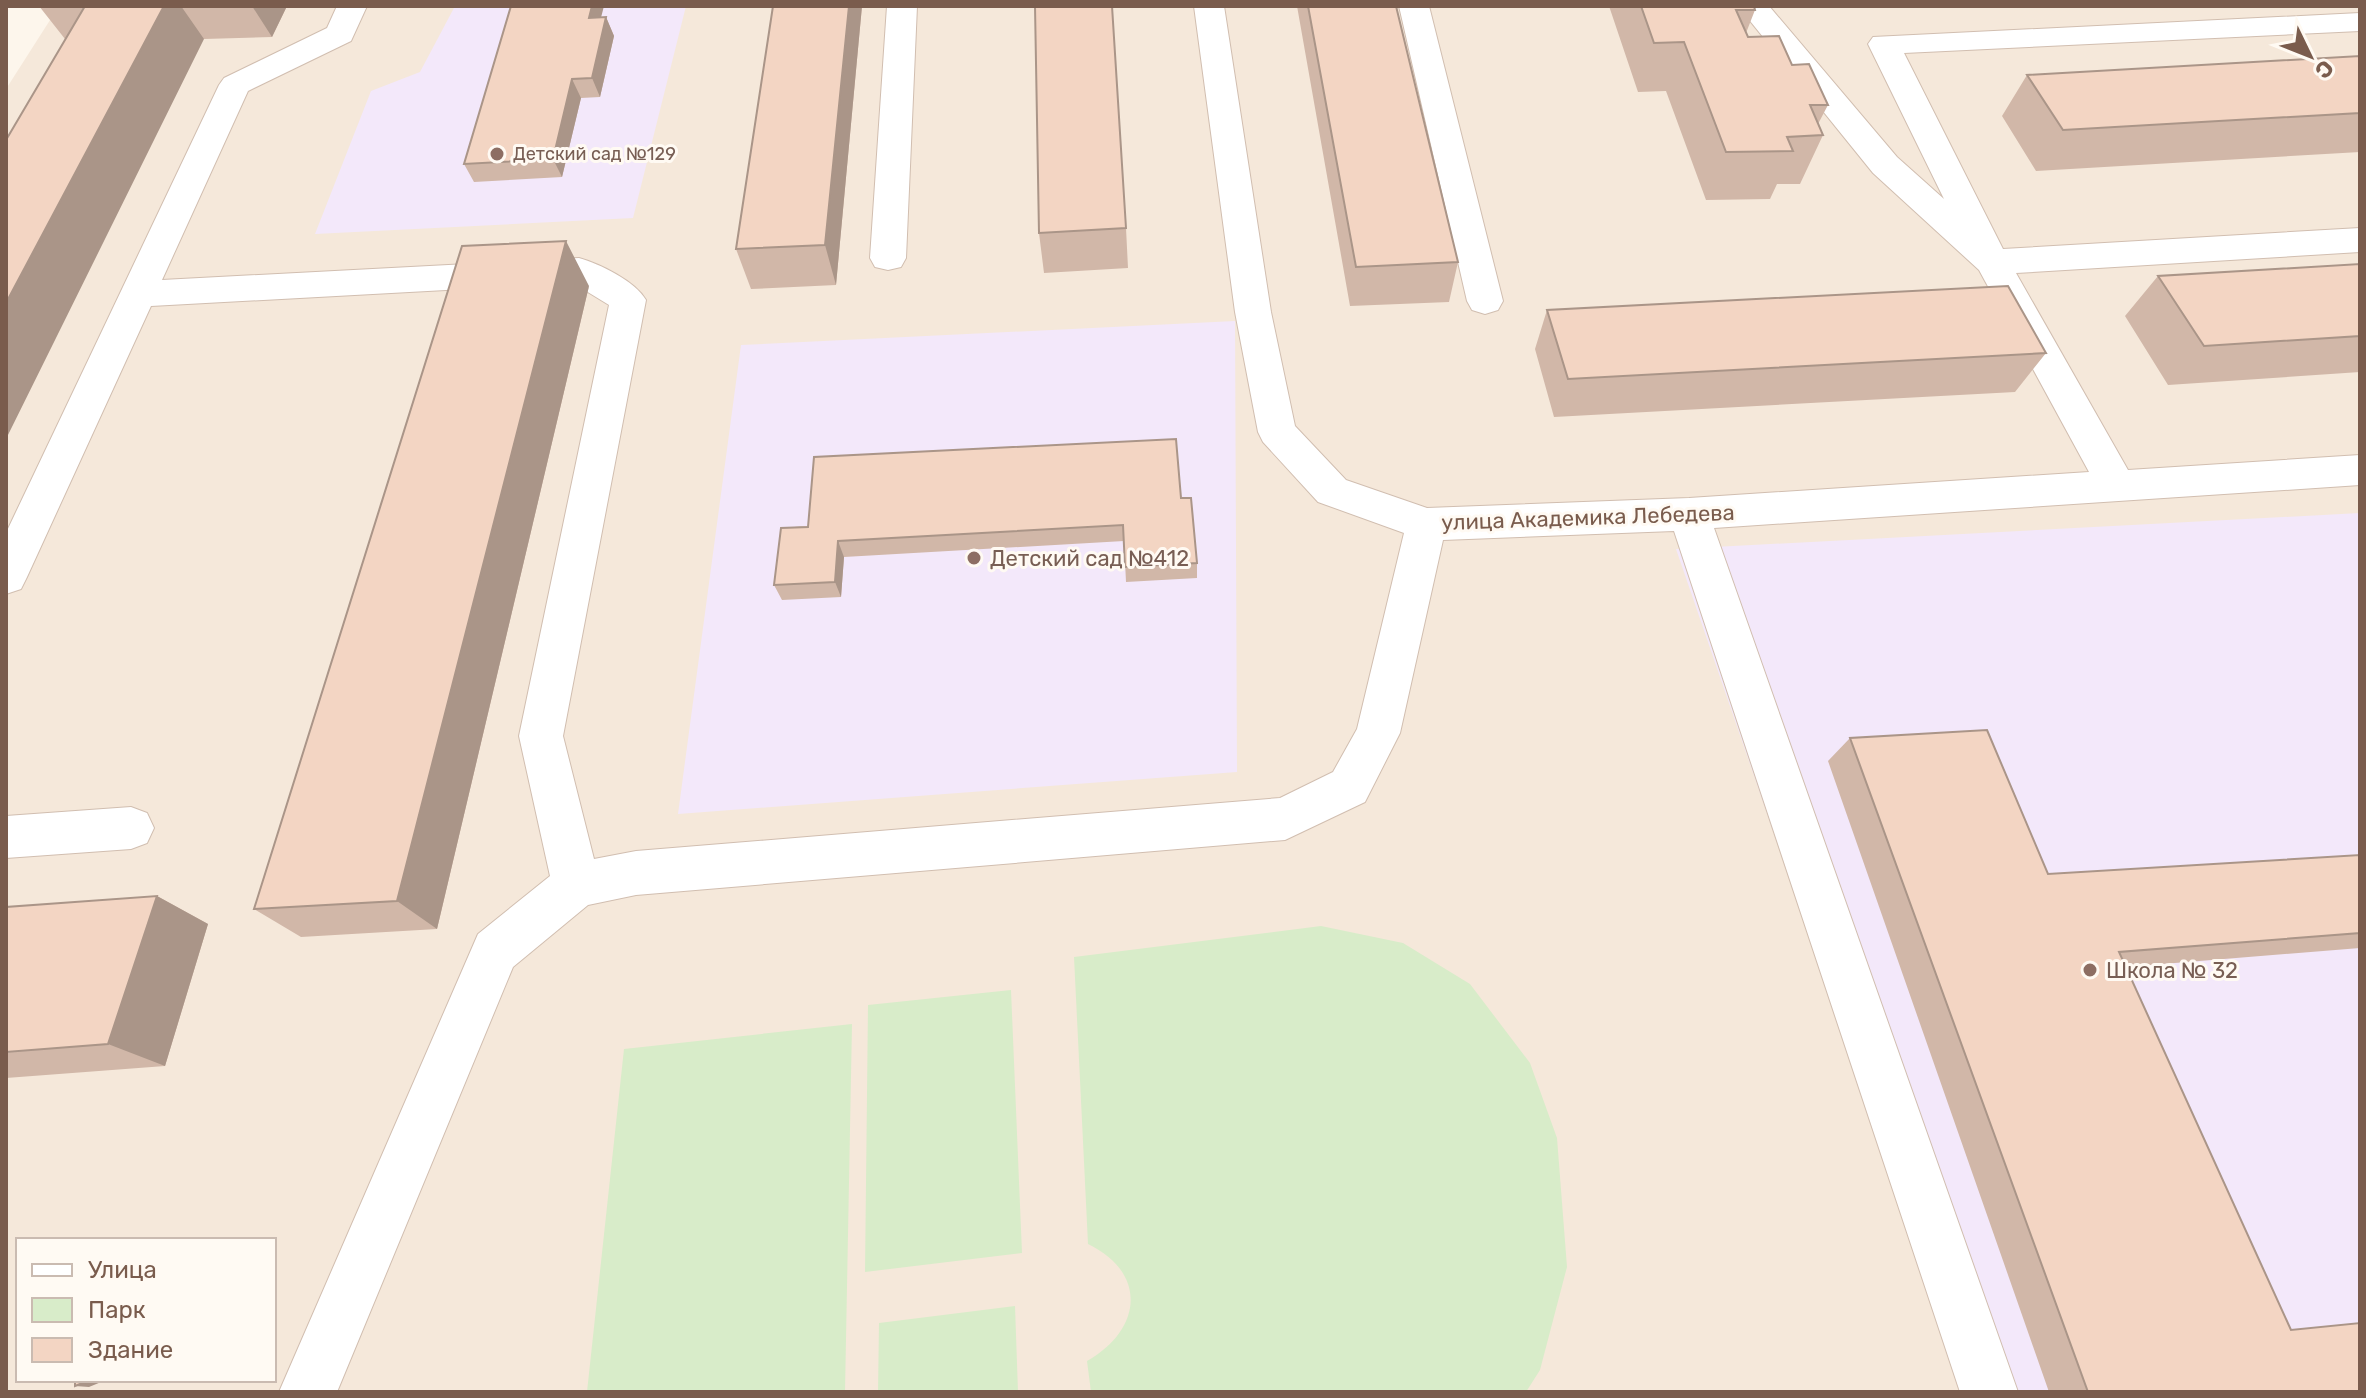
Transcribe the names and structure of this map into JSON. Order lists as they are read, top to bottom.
{
  "streets": {
    "street": ["улица Академика Лебедева"]
  },
  "places": ["Детский сад №129", "Детский сад №412", "Школа № 32"],
  "legend": ["Улица", "Парк", "Здание"],
  "north": "bottom right"
}
